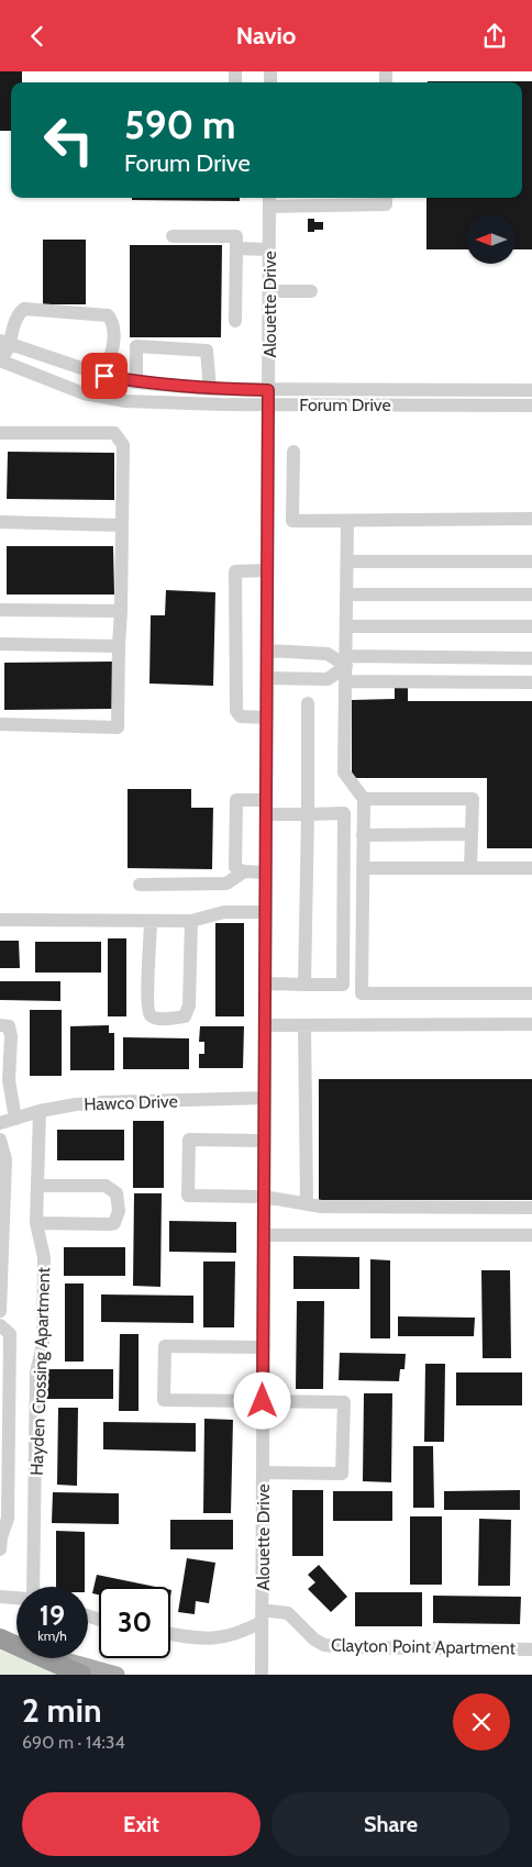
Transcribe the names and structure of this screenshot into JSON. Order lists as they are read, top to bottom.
{
  "streets": {
    "street": [
      "Alouette Drive",
      "Forum Drive",
      "Hawco Drive",
      "Hayden Crossing Apartment",
      "Clayton Point Apartment"
    ]
  },
  "crossings": [
    ["Alouette Drive", "Forum Drive"],
    ["Alouette Drive", "Hawco Drive"],
    ["Alouette Drive", "Clayton Point Apartment"],
    ["Hawco Drive", "Hayden Crossing Apartment"]
  ],
  "north": "left",
  "page": {
    "header": "Navio",
    "turn": ["590 m", "Forum Drive"],
    "speed": "19 km/h",
    "limit": "30",
    "heading": ["2 min", "690 m · 14:34"],
    "buttons": ["Exit", "Share"]
  }
}
